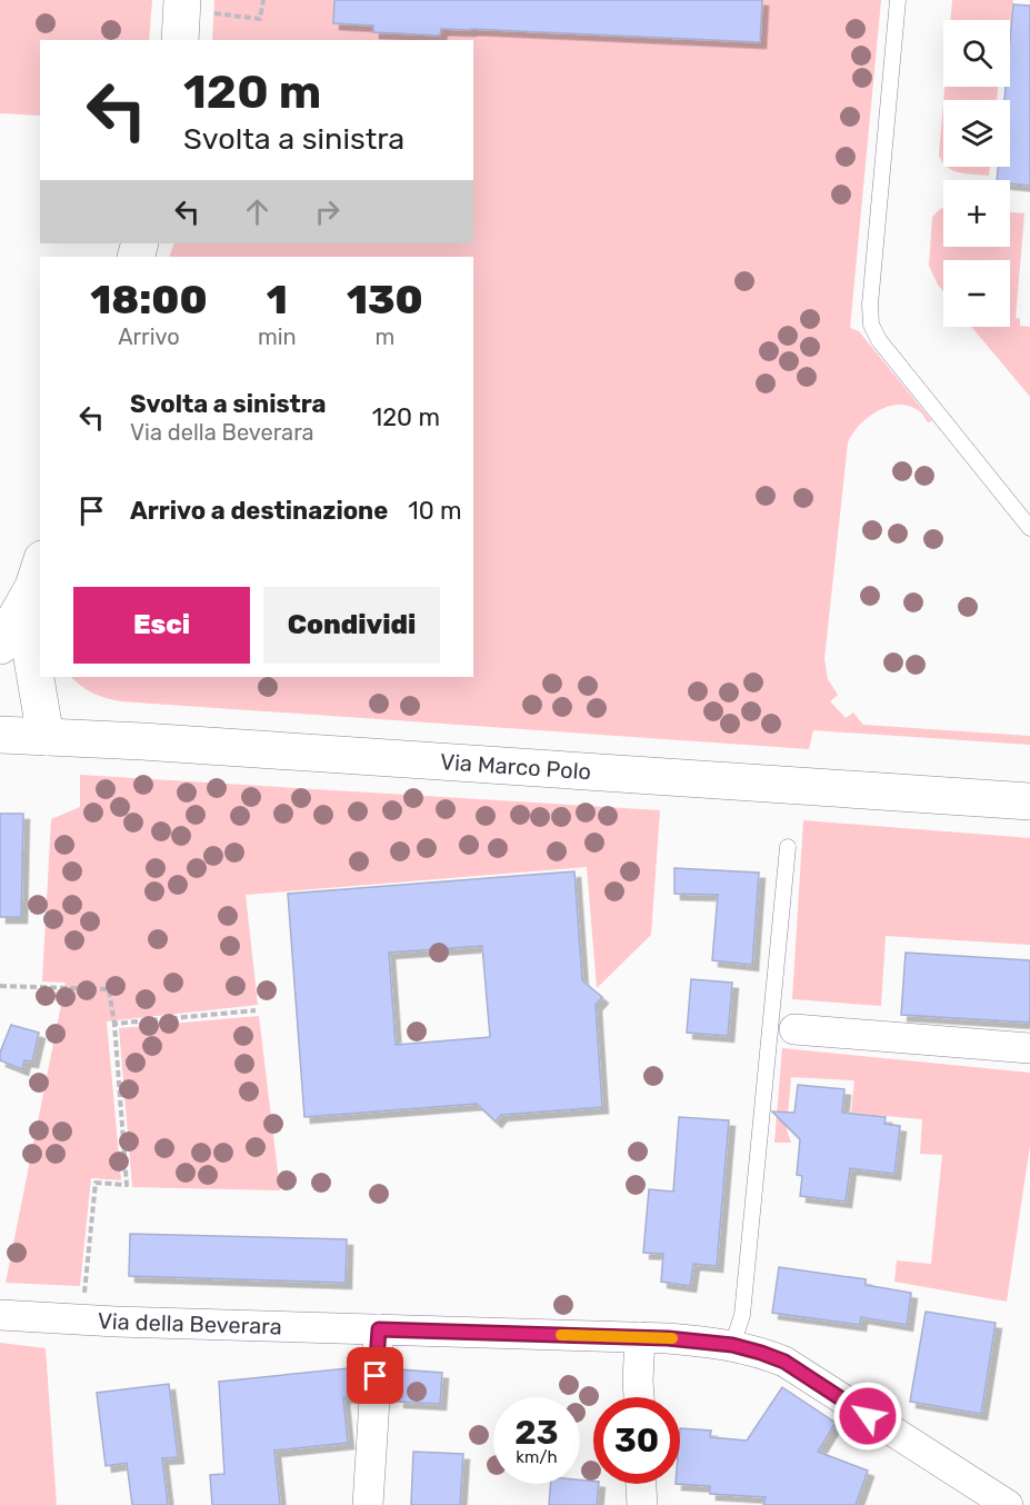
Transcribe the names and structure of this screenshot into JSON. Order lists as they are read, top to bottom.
{
  "streets": {
    "main road": ["Via Marco Polo"],
    "street": ["Via della Beverara"]
  },
  "page": {
    "map_buttons": ["+", "−"],
    "turn": ["120 m", "Svolta a sinistra"],
    "eta": [
      "18:00",
      "Arrivo",
      "1",
      "min",
      "130",
      "m"
    ],
    "list": [
      {
        "name": "Svolta a sinistra",
        "note": "Via della Beverara",
        "value": "120 m"
      },
      {
        "name": "Arrivo a destinazione",
        "value": "10 m"
      }
    ],
    "buttons": ["Esci", "Condividi"],
    "speed": "23 km/h",
    "limit": "30"
  }
}
